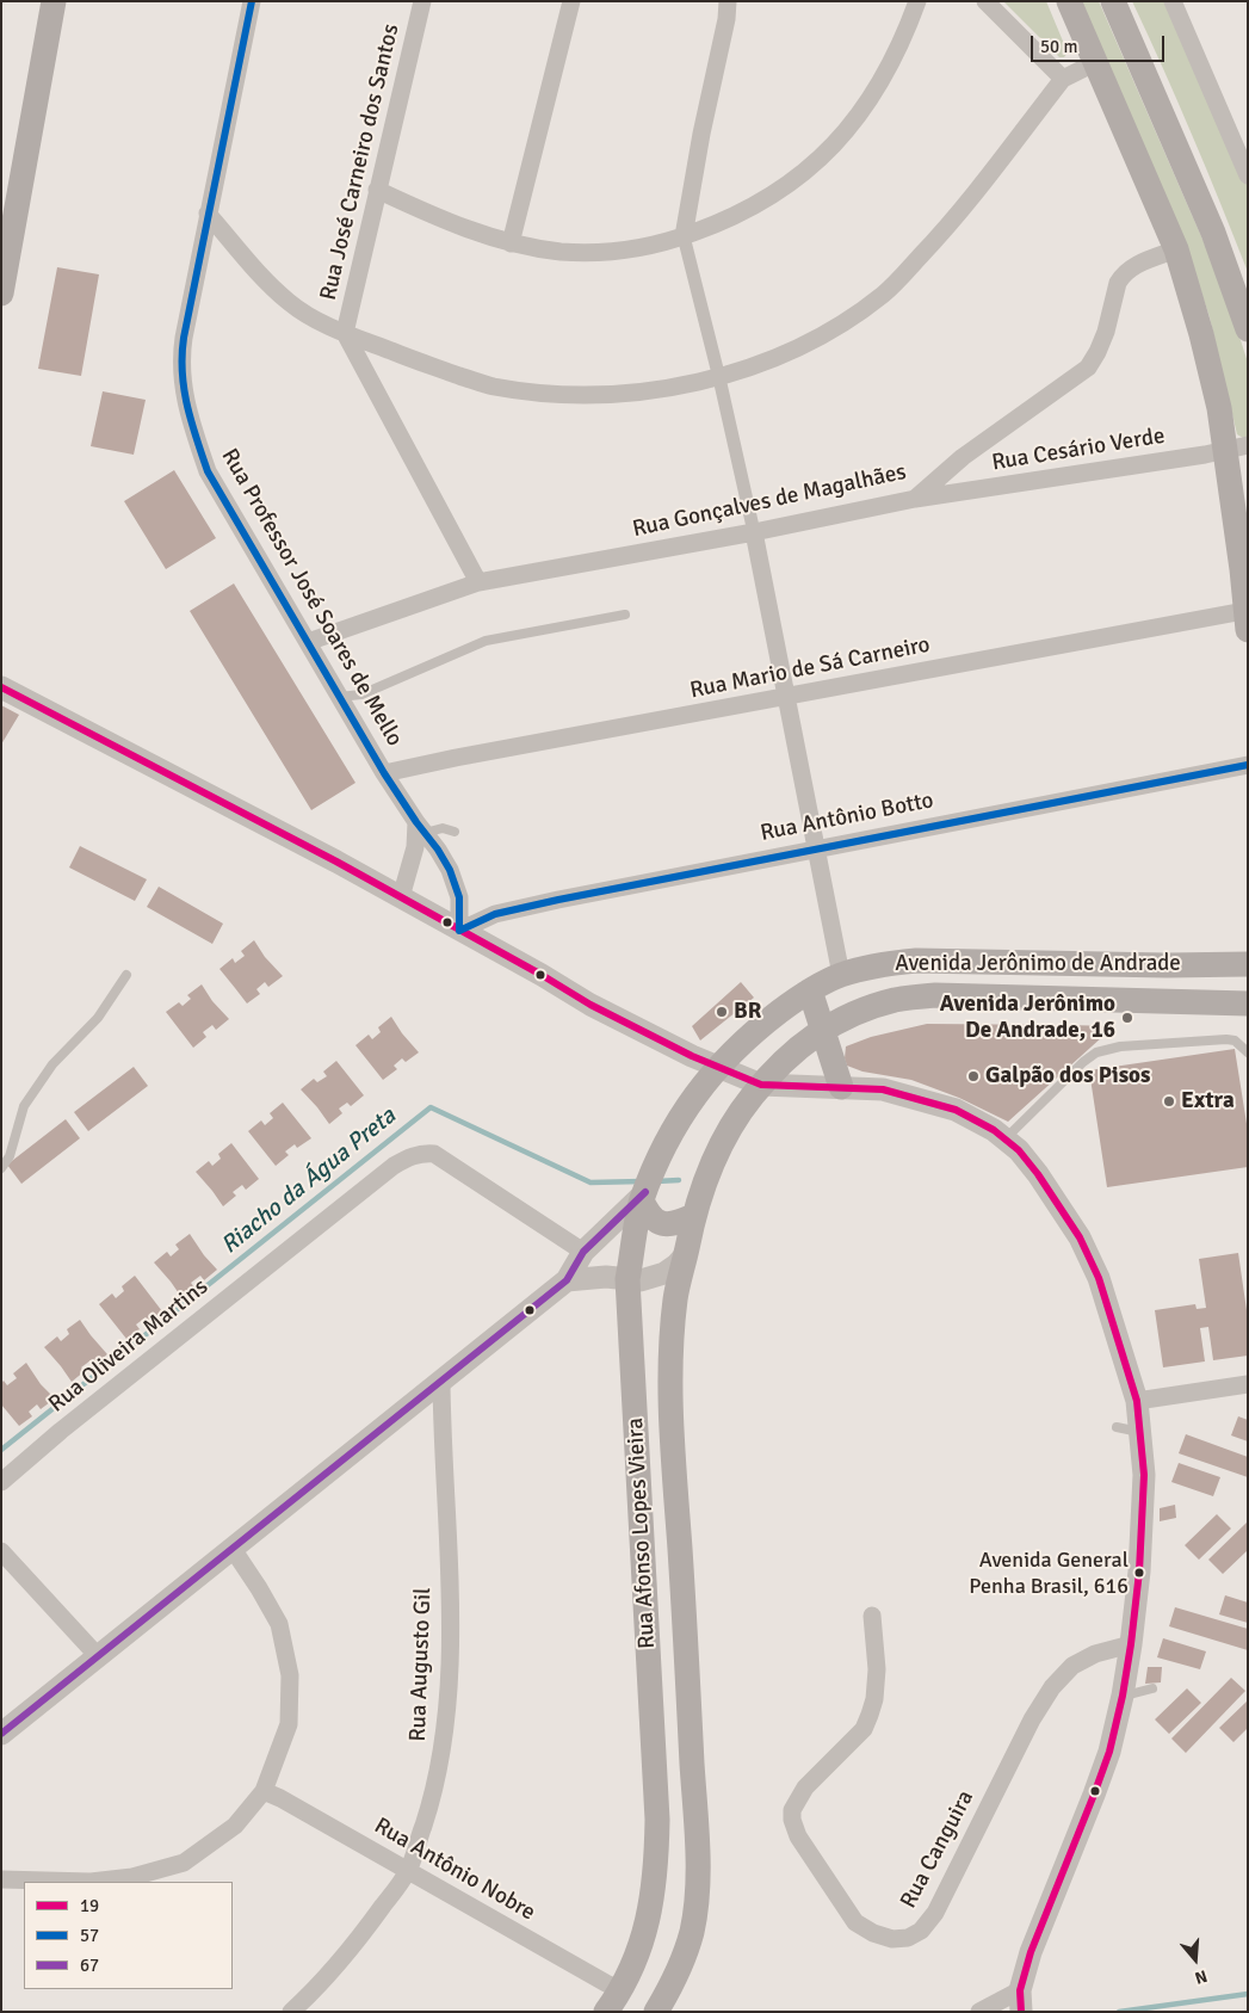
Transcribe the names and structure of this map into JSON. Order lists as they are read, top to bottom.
{
  "streets": {
    "main road": ["Avenida Jerônimo de Andrade", "Rua Afonso Lopes Vieira"],
    "street": [
      "Rua José Carneiro dos Santos",
      "Rua Cesário Verde",
      "Rua Gonçalves de Magalhães",
      "Rua Professor José Soares de Mello",
      "Rua Mario de Sá Carneiro",
      "Rua Antônio Botto",
      "Rua Oliveira Martins",
      "Rua Augusto Gil",
      "Rua Canguira",
      "Rua Antônio Nobre"
    ]
  },
  "crossings": [
    ["Rua Cesário Verde", "Rua Gonçalves de Magalhães"],
    ["Rua Gonçalves de Magalhães", "Rua Professor José Soares de Mello"],
    ["Rua Professor José Soares de Mello", "Rua Mario de Sá Carneiro"],
    ["Rua Professor José Soares de Mello", "Rua Antônio Botto"],
    ["Avenida Jerônimo de Andrade", "Rua Afonso Lopes Vieira"],
    ["Rua Afonso Lopes Vieira", "Rua Antônio Nobre"],
    ["Rua Augusto Gil", "Rua Antônio Nobre"]
  ],
  "water": ["Riacho da Água Preta"],
  "places": [
    "BR",
    "Avenida Jerônimo De Andrade, 16",
    "Galpão dos Pisos",
    "Extra",
    "Avenida General Penha Brasil, 616"
  ],
  "lines": ["transit line 57", "transit line 19", "transit line 67"],
  "legend": ["19", "57", "67"],
  "scale_bar": "50 m",
  "north": "bottom"
}
